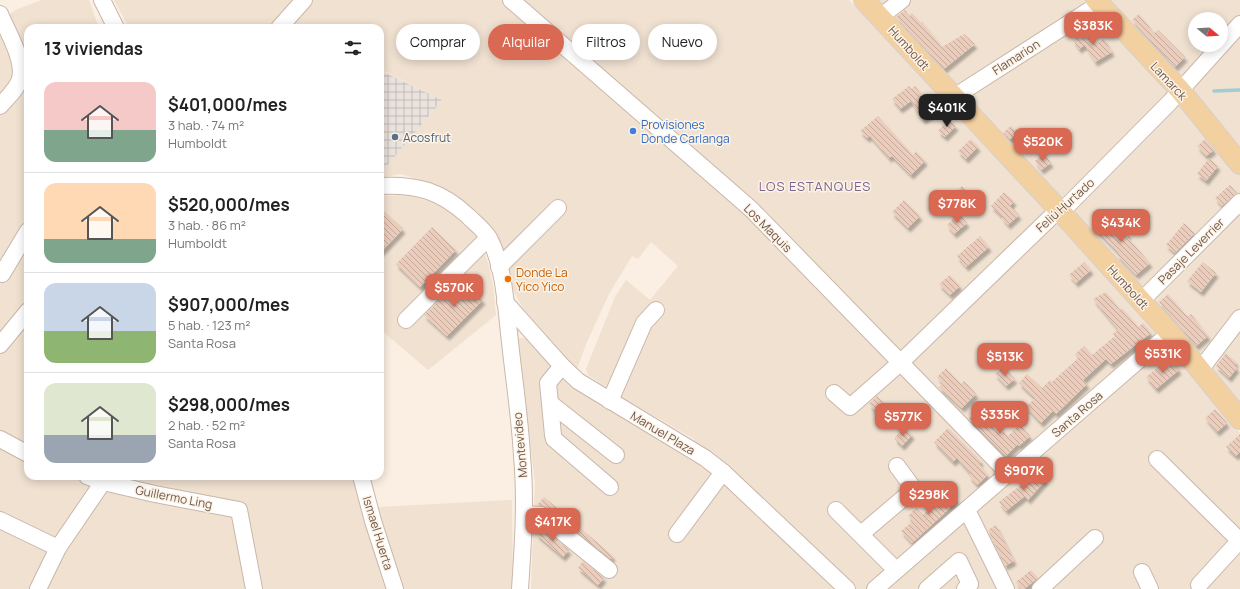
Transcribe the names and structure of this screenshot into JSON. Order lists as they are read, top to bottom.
{
  "streets": {
    "main road": ["Humboldt", "Lamarck"],
    "street": [
      "Flamarion",
      "Feliú Hurtado",
      "Los Maquis",
      "Pasaje Leverrier",
      "Santa Rosa",
      "Manuel Plaza",
      "Montevideo",
      "Guillermo Ling",
      "Ismael Huerta"
    ]
  },
  "crossings": [
    ["Humboldt", "Flamarion"],
    ["Humboldt", "Feliú Hurtado"],
    ["Humboldt", "Pasaje Leverrier"],
    ["Humboldt", "Santa Rosa"],
    ["Flamarion", "Lamarck"],
    ["Lamarck", "Feliú Hurtado"],
    ["Feliú Hurtado", "Los Maquis"],
    ["Los Maquis", "Santa Rosa"],
    ["Manuel Plaza", "Montevideo"]
  ],
  "districts": ["LOS ESTANQUES"],
  "places": ["Provisiones Donde Carlanga", "Acosfrut", "Donde La Yico Yico"],
  "north": "right",
  "page": {
    "price": [
      "$383K",
      "$401K",
      "$520K",
      "$778K",
      "$434K",
      "$570K",
      "$531K",
      "$513K",
      "$335K",
      "$577K",
      "$907K",
      "$298K",
      "$417K"
    ],
    "chip": [
      "Comprar",
      "Alquilar",
      "Filtros",
      "Nuevo"
    ],
    "heading": "13 viviendas",
    "list": [
      {
        "name": "$401,000/mes",
        "note": "3 hab. · 74 m² · Humboldt"
      },
      {
        "name": "$520,000/mes",
        "note": "3 hab. · 86 m² · Humboldt"
      },
      {
        "name": "$907,000/mes",
        "note": "5 hab. · 123 m² · Santa Rosa"
      },
      {
        "name": "$298,000/mes",
        "note": "2 hab. · 52 m² · Santa Rosa"
      }
    ]
  }
}
